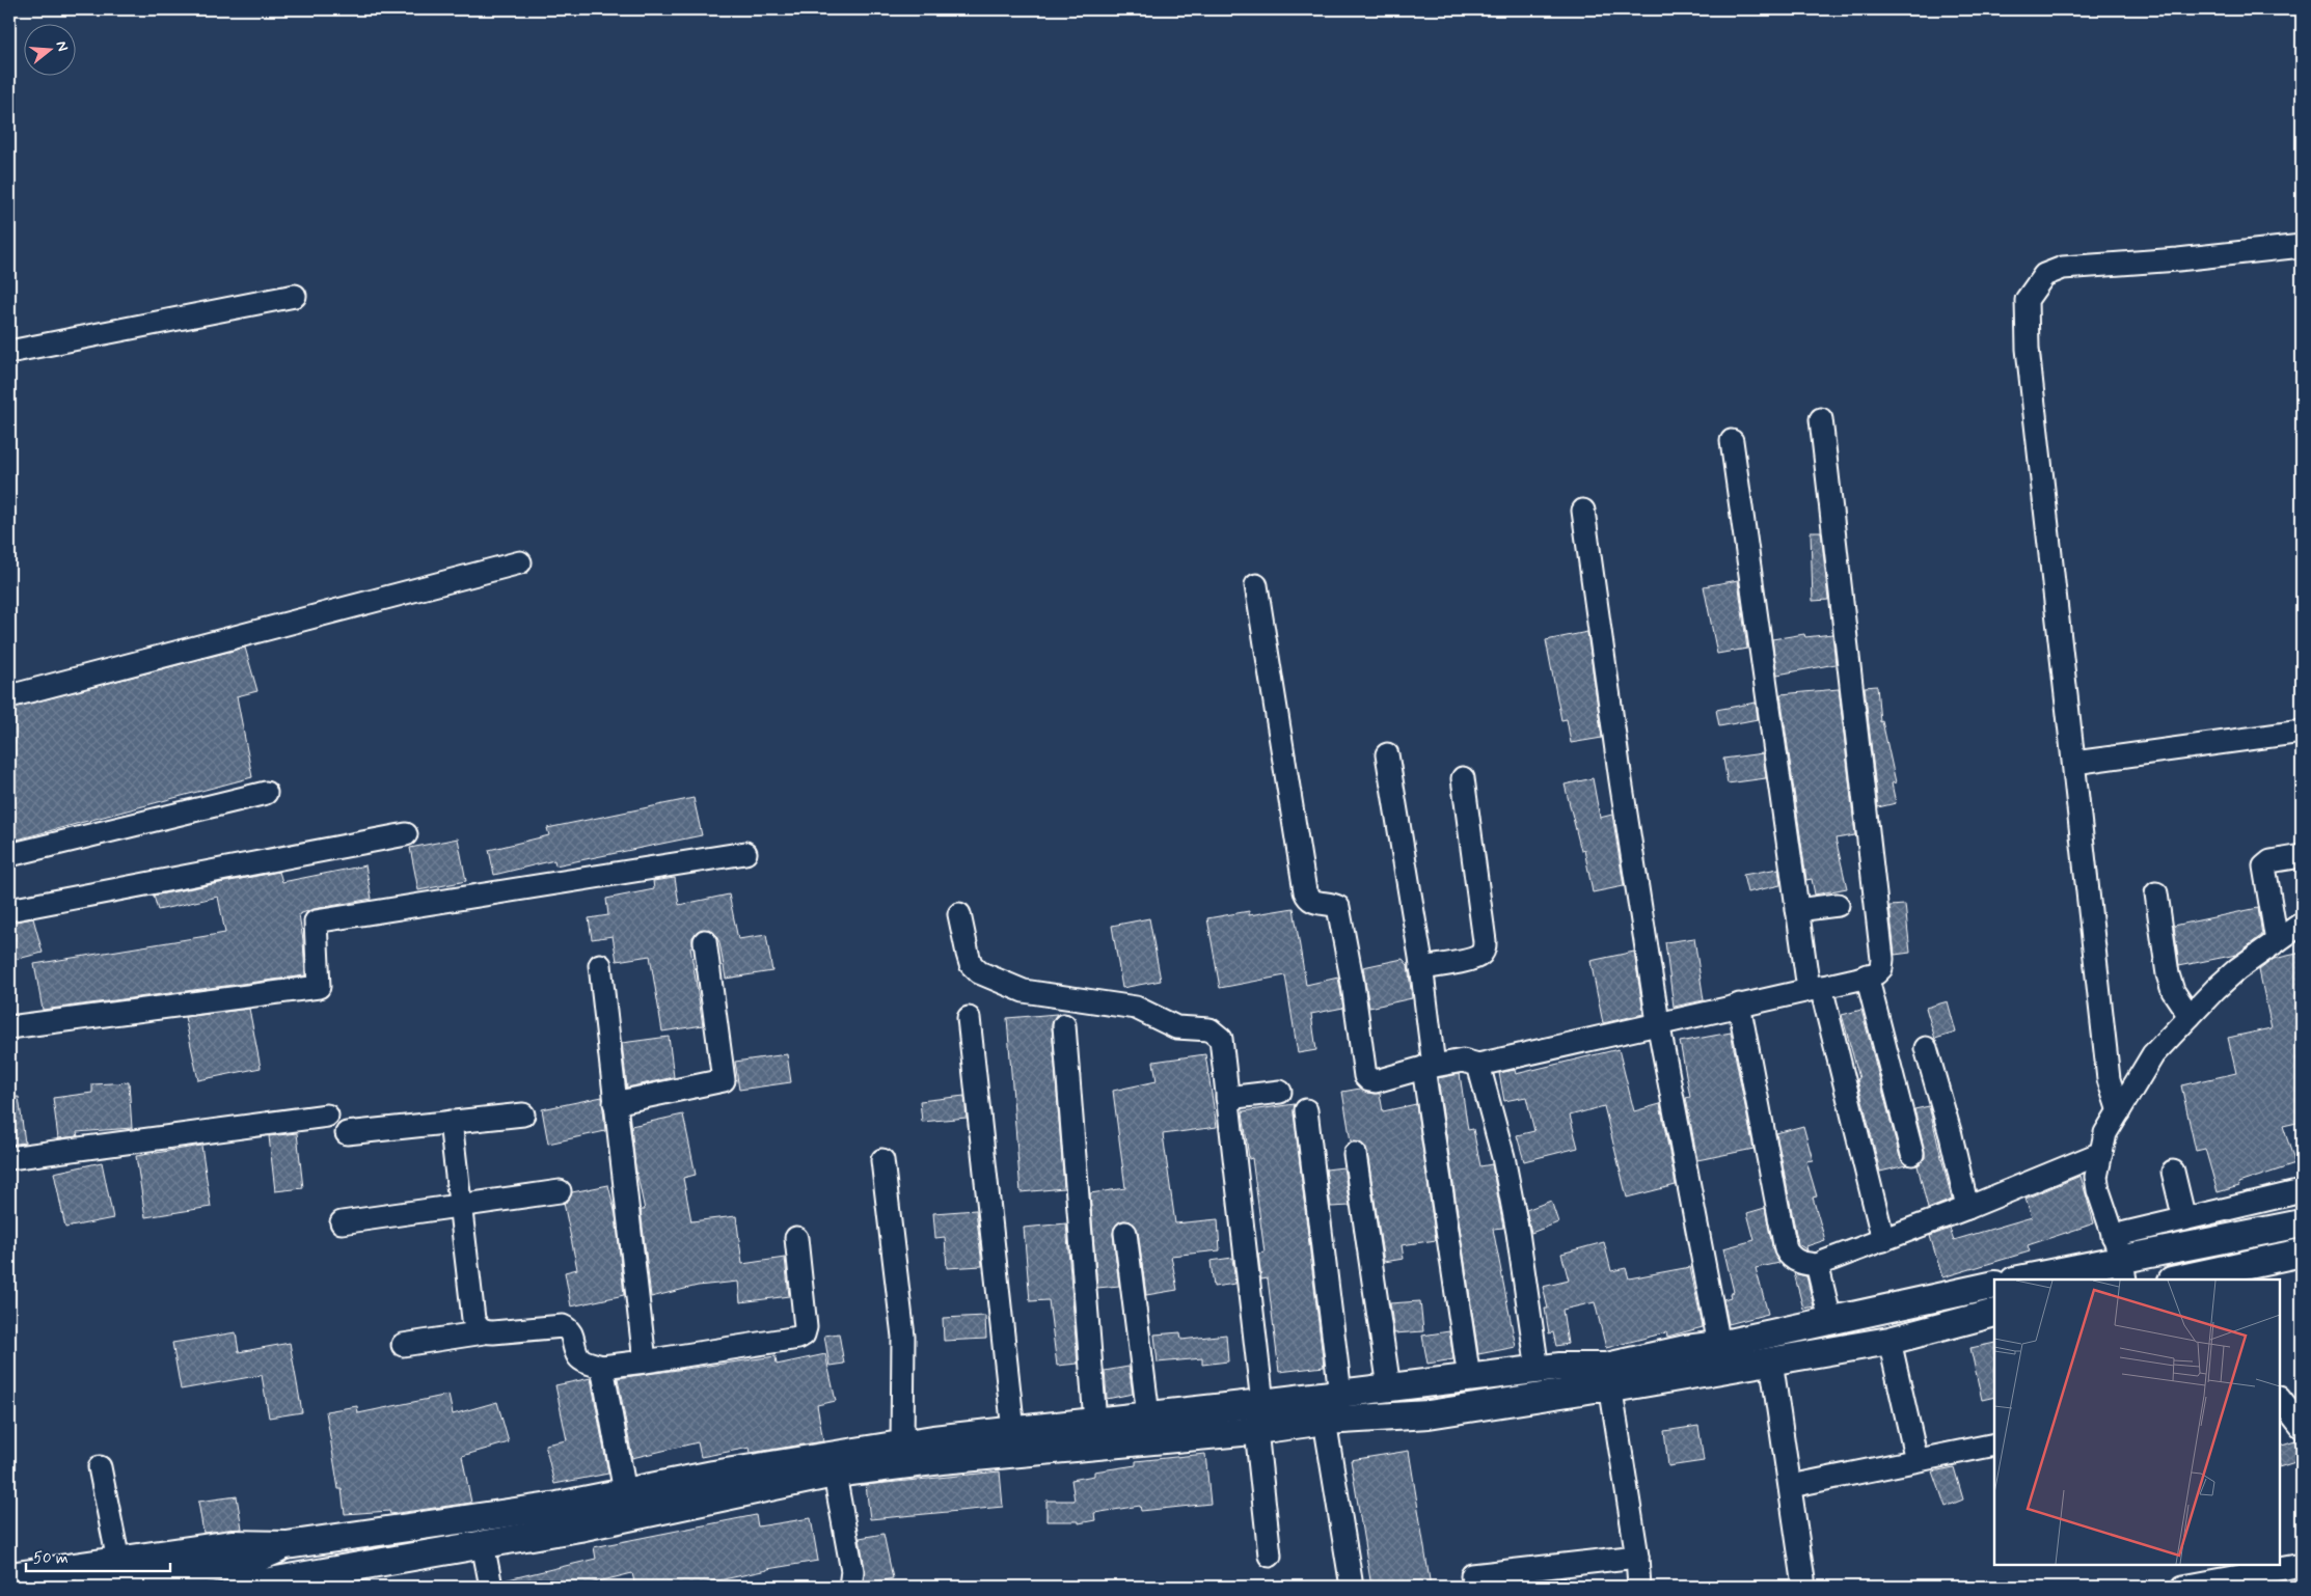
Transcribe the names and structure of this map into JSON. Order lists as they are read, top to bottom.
{
  "scale_bar": "50 m",
  "north": "right"
}
